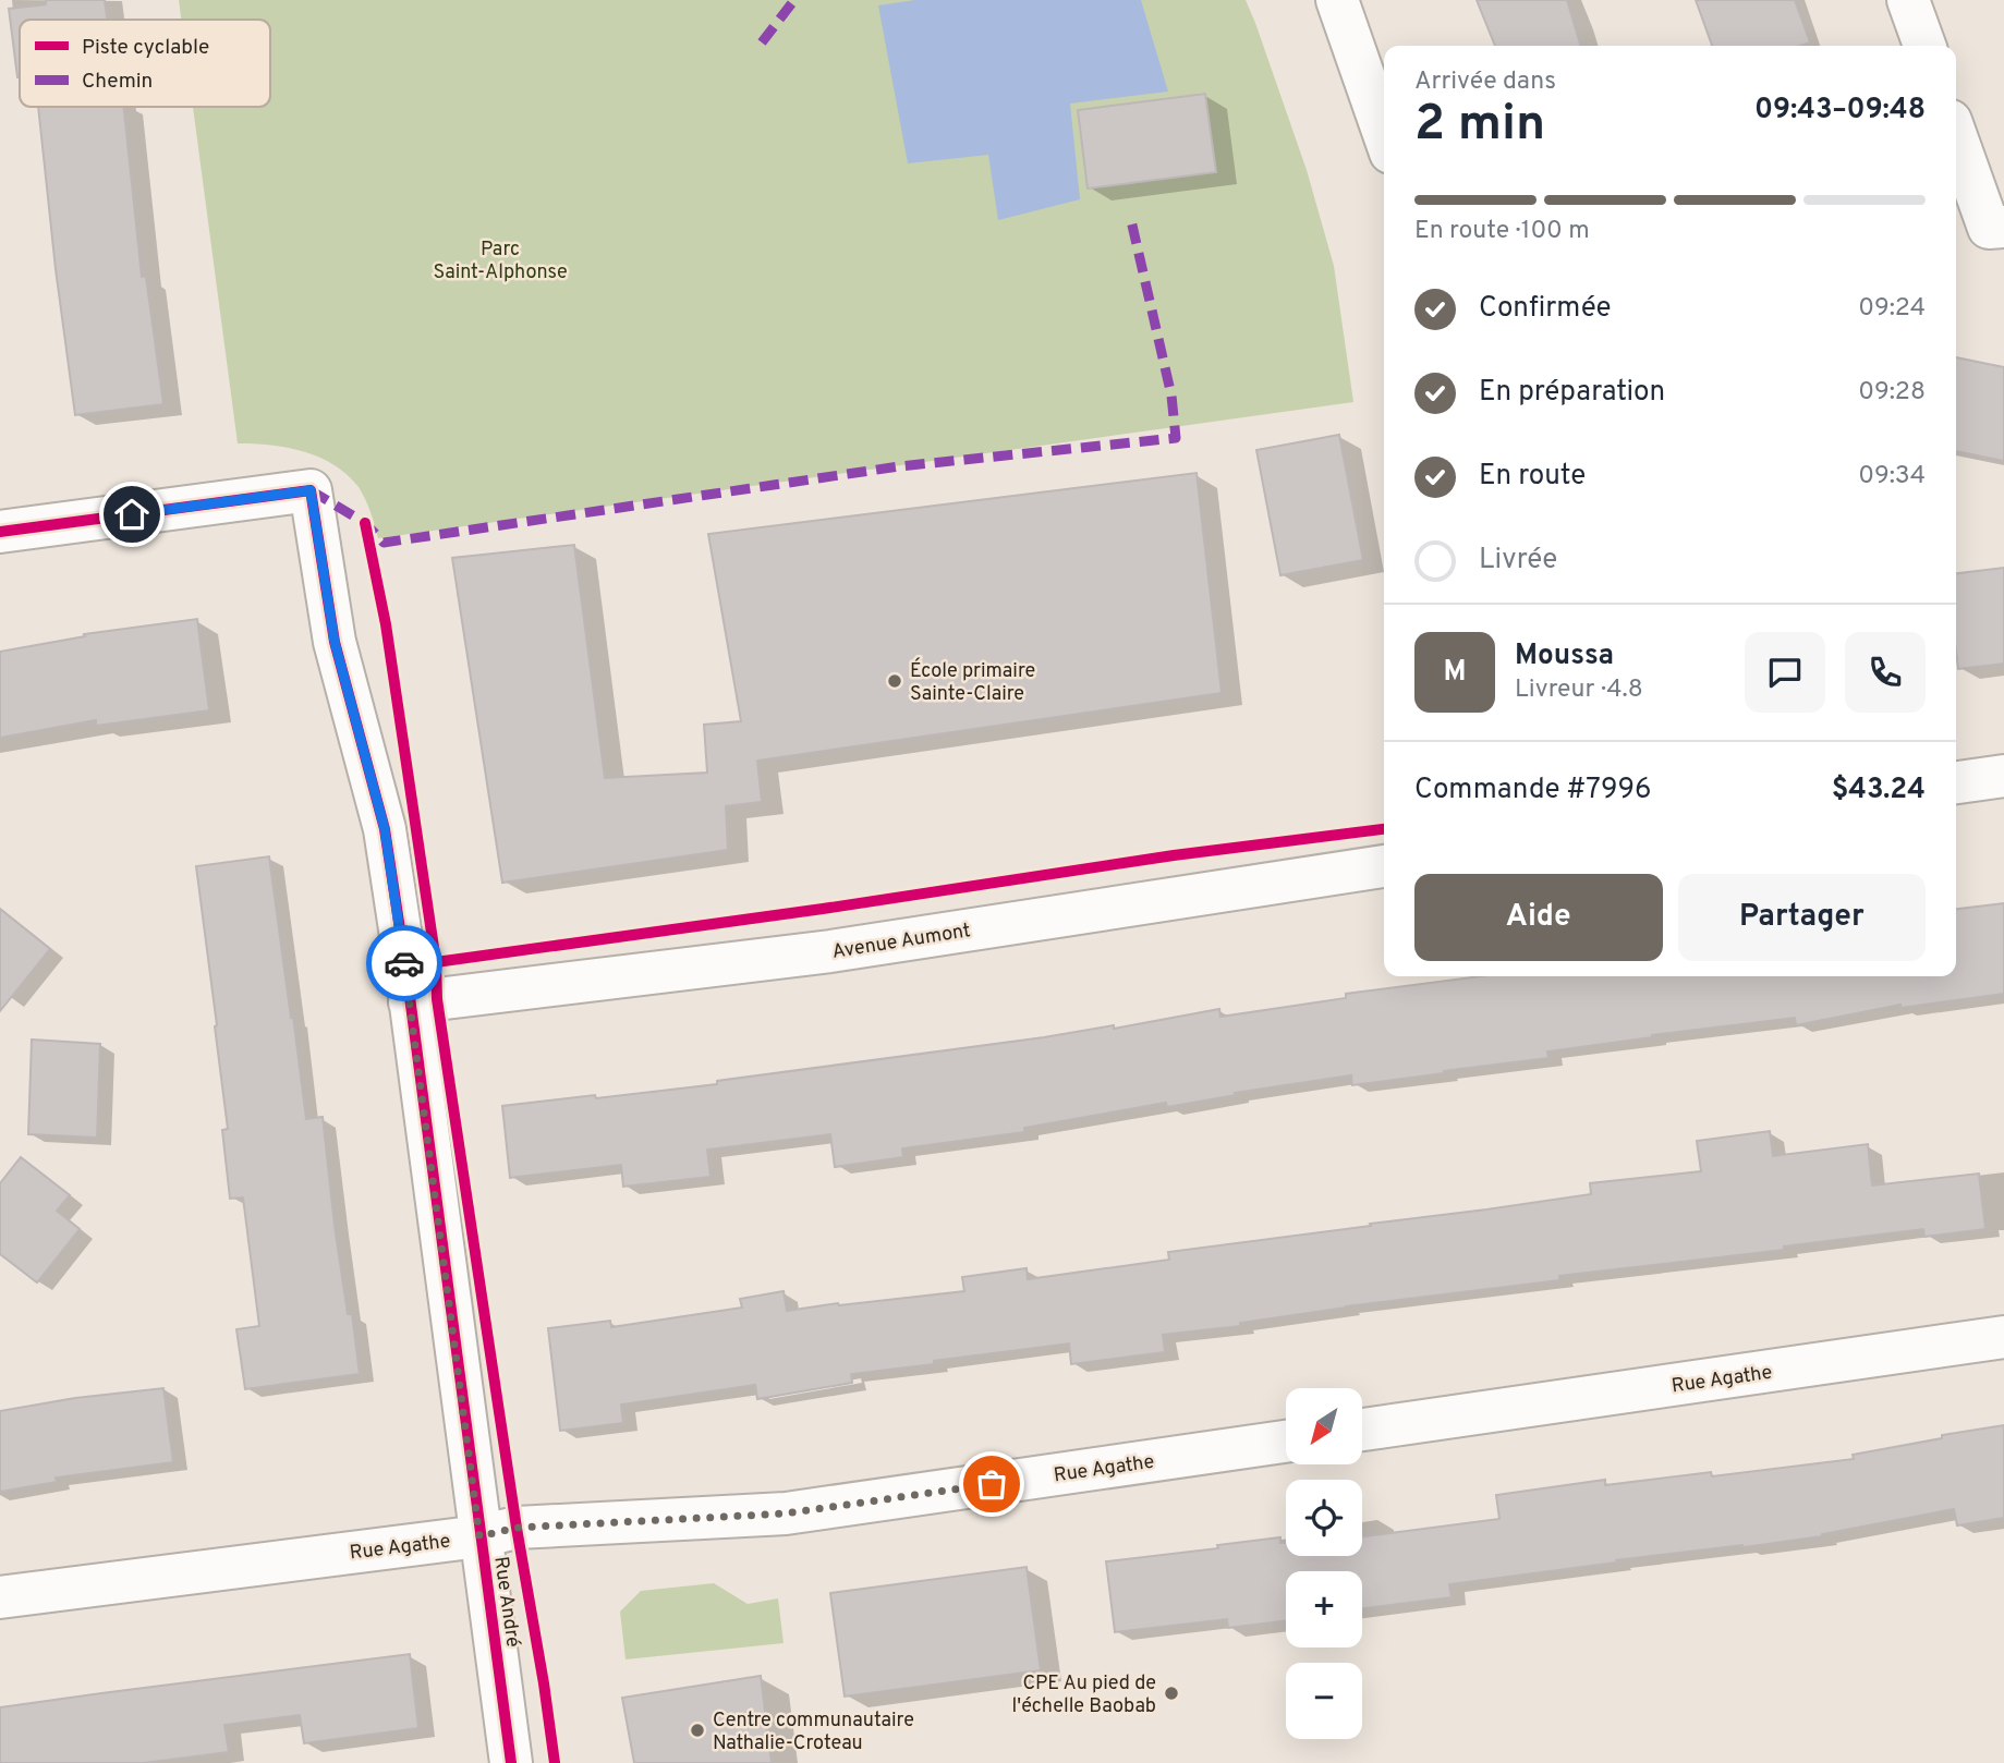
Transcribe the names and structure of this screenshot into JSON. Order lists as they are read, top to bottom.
{
  "streets": {
    "street": ["Avenue Aumont", "Rue Agathe", "Rue André"]
  },
  "crossings": [
    ["Avenue Aumont", "Rue André"],
    ["Rue Agathe", "Rue André"]
  ],
  "parks": ["Parc Saint-Alphonse"],
  "places": ["École primaire Sainte-Claire", "CPE Au pied de l'échelle Baobab", "Centre communautaire Nathalie-Croteau"],
  "legend": ["Piste cyclable", "Chemin"],
  "north": "bottom left",
  "page": {
    "heading": ["2 min", "Arrivée dans", "09:43–09:48"],
    "panel": [
      "Moussa",
      "Livreur · 4.8",
      "Commande #7996",
      "$43.24"
    ],
    "bar": "En route · 100 m",
    "list": [
      ["Confirmée", "09:24"],
      ["En préparation", "09:28"],
      ["En route", "09:34"],
      "Livrée"
    ],
    "round": "M",
    "buttons": ["Aide", "Partager"],
    "map_buttons": ["+", "−"]
  }
}
